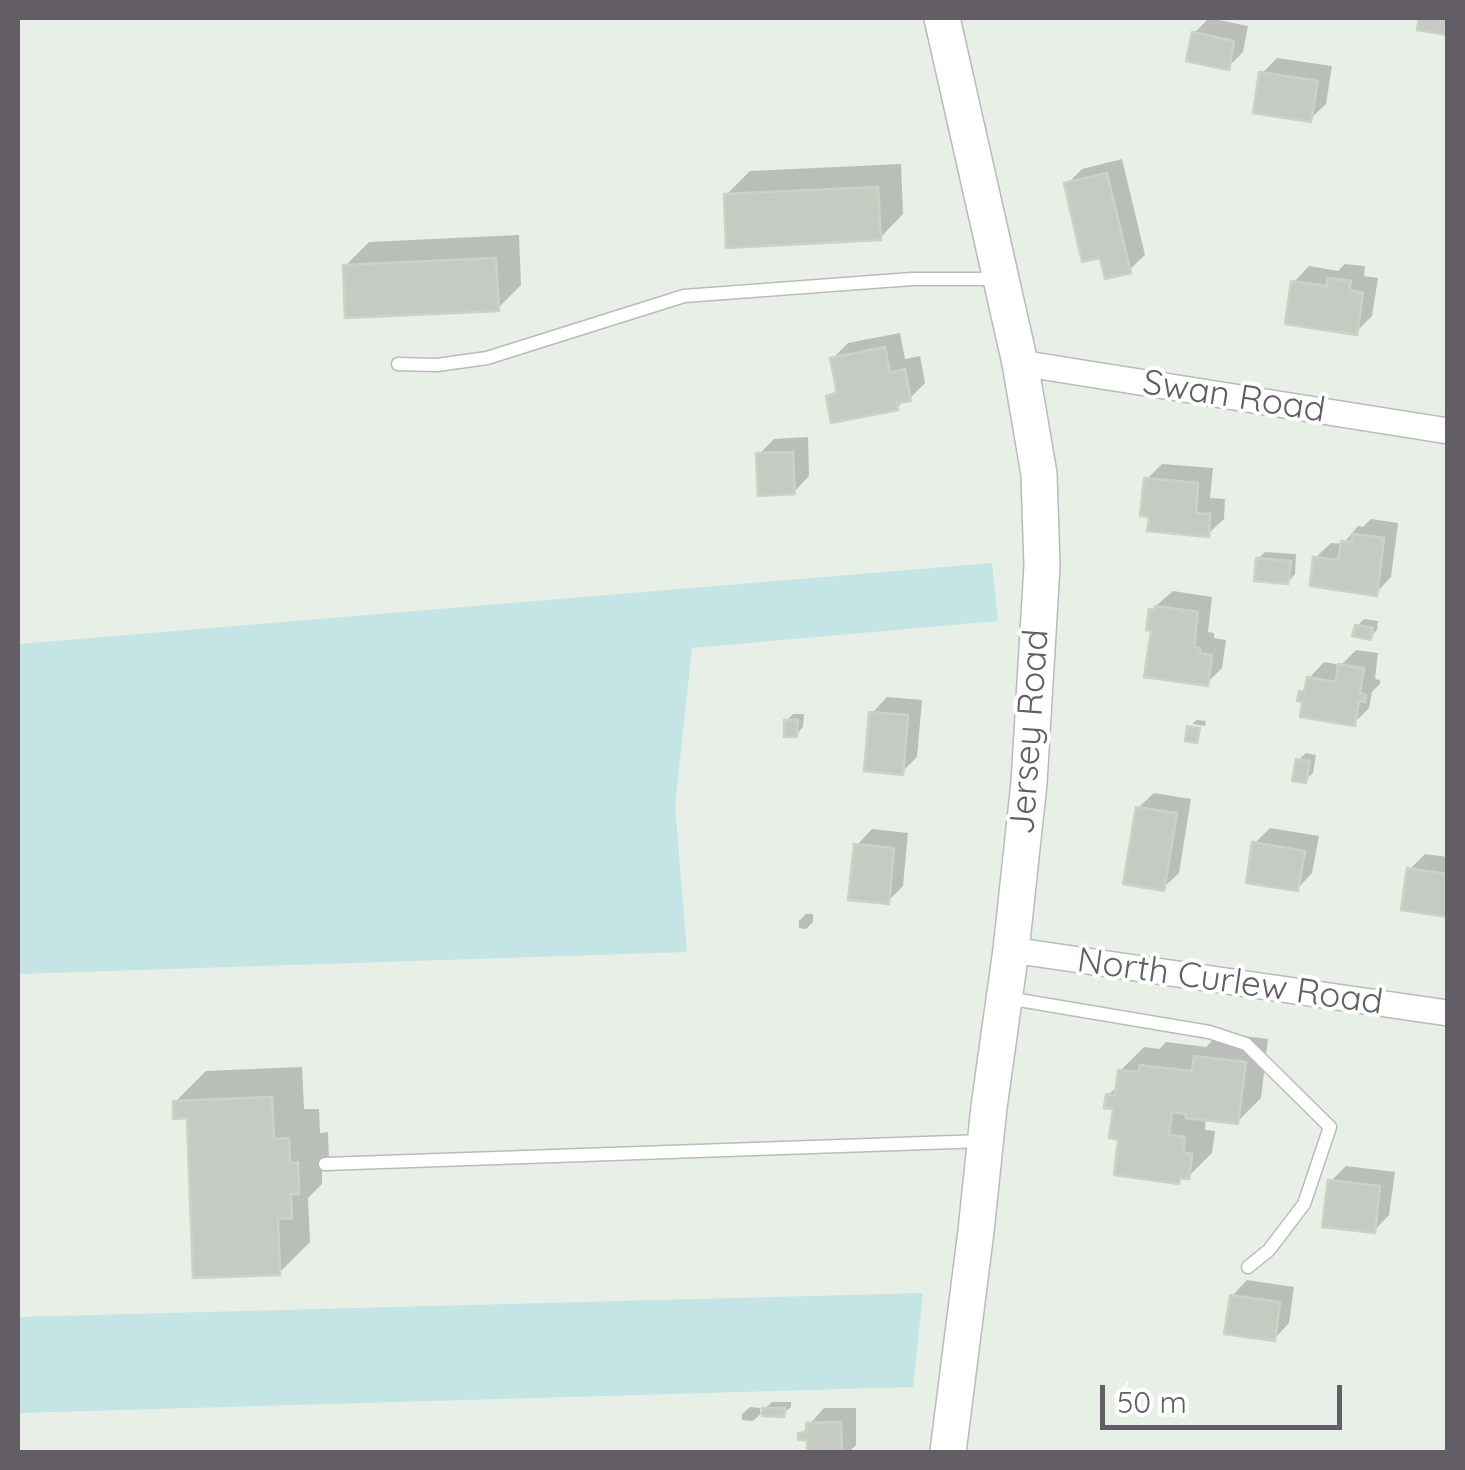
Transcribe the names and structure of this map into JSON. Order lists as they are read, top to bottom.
{
  "streets": {
    "street": ["Swan Road", "Jersey Road", "North Curlew Road"]
  },
  "crossings": [
    ["Swan Road", "Jersey Road"],
    ["Jersey Road", "North Curlew Road"]
  ],
  "scale_bar": "50 m"
}
